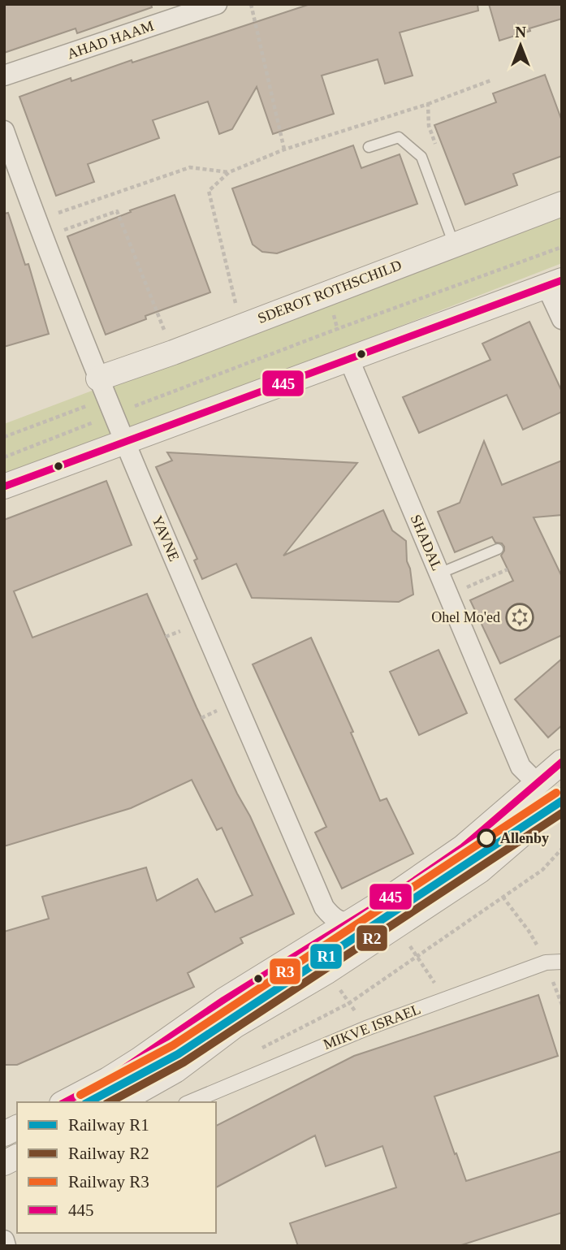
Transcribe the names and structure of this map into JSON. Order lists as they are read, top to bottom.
{
  "streets": {
    "street": [
      "AHAD HAAM",
      "SDEROT ROTHSCHILD",
      "YAVNE",
      "SHADAL",
      "MIKVE ISRAEL"
    ]
  },
  "crossings": [
    ["SDEROT ROTHSCHILD", "YAVNE"]
  ],
  "places": {
    "synagogue": ["Ohel Mo'ed"],
    "other": ["Allenby"]
  },
  "lines": [
    "transit line 445",
    "rail line R3",
    "rail line R1",
    "rail line R2"
  ],
  "legend": [
    "Railway R1",
    "Railway R2",
    "Railway R3",
    "445"
  ],
  "north": "top"
}
